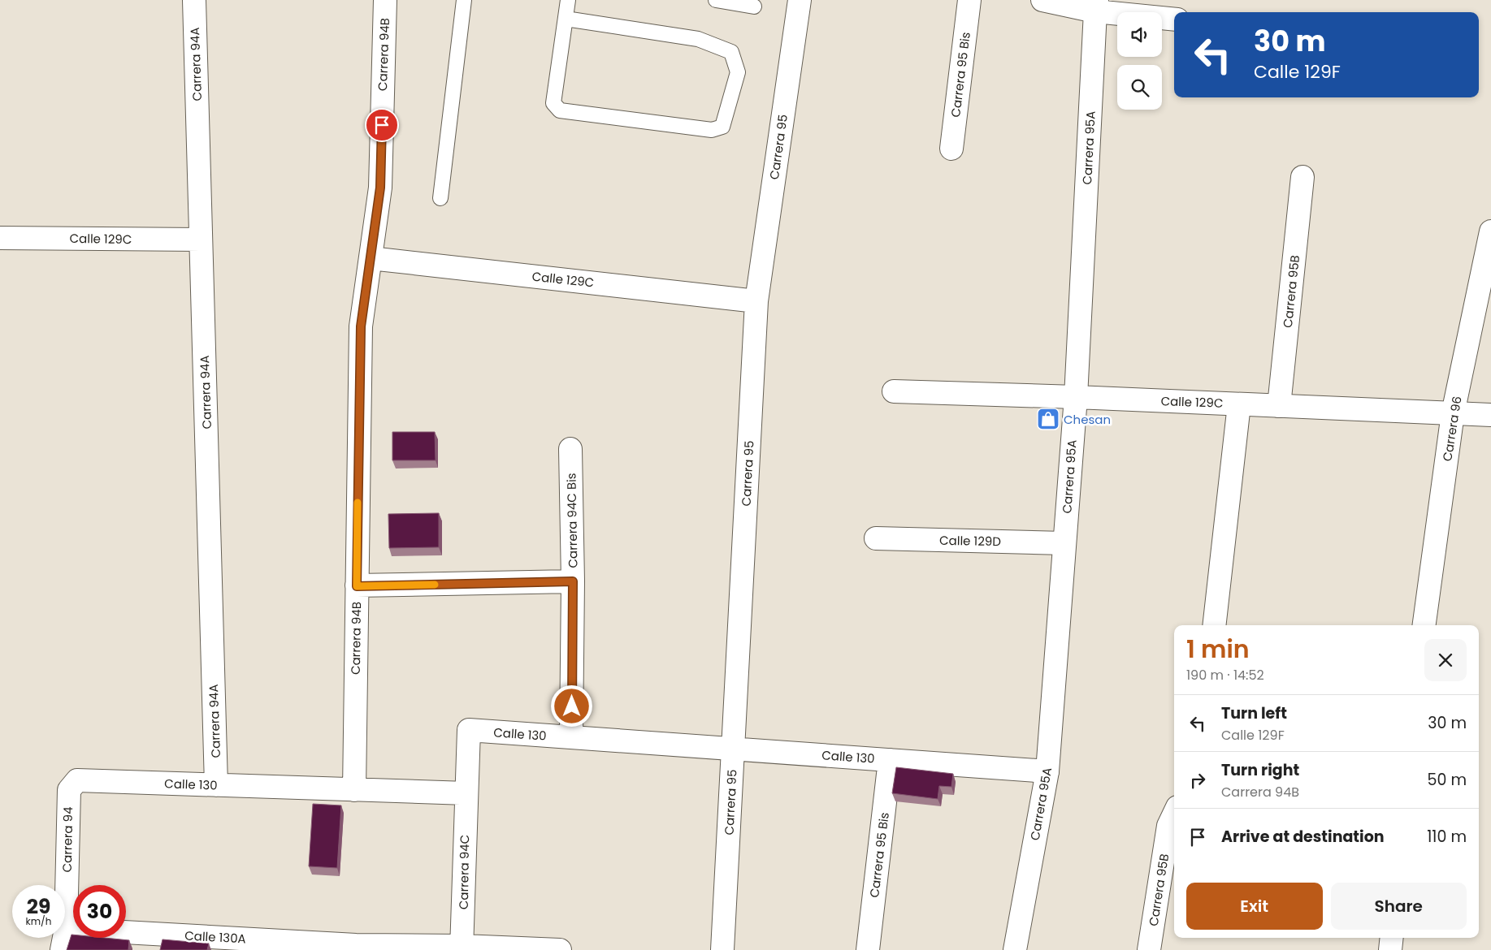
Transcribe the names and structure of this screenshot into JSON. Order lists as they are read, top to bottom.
{
  "streets": {
    "street": [
      "Carrera 94B",
      "Carrera 94A",
      "Carrera 95 Bis",
      "Carrera 95",
      "Carrera 95A",
      "Calle 129C",
      "Carrera 95B",
      "Carrera 96",
      "Carrera 94C Bis",
      "Calle 129D",
      "Calle 130",
      "Carrera 94",
      "Carrera 94C",
      "Calle 130A"
    ]
  },
  "crossings": [
    ["Carrera 94B", "Calle 129C"],
    ["Carrera 94B", "Calle 130"],
    ["Carrera 94A", "Calle 129C"],
    ["Carrera 94A", "Calle 130"],
    ["Carrera 95 Bis", "Calle 130"],
    ["Carrera 95", "Calle 129C"],
    ["Carrera 95", "Calle 130"],
    ["Carrera 95A", "Calle 129C"],
    ["Carrera 95A", "Calle 129D"],
    ["Carrera 95A", "Calle 130"],
    ["Calle 129C", "Carrera 95B"],
    ["Calle 129C", "Carrera 96"],
    ["Carrera 94C Bis", "Calle 130"],
    ["Calle 130", "Carrera 94"],
    ["Calle 130", "Carrera 94C"],
    ["Carrera 94", "Calle 130A"],
    ["Carrera 94C", "Calle 130A"]
  ],
  "places": {
    "shop": ["Chesan"]
  },
  "page": {
    "turn": ["30 m", "Calle 129F"],
    "heading": ["1 min", "190 m · 14:52"],
    "list": [
      {
        "name": "Turn left",
        "note": "Calle 129F",
        "value": "30 m"
      },
      {
        "name": "Turn right",
        "note": "Carrera 94B",
        "value": "50 m"
      },
      {
        "name": "Arrive at destination",
        "value": "110 m"
      }
    ],
    "buttons": ["Exit", "Share"],
    "speed": "29 km/h",
    "limit": "30"
  }
}
